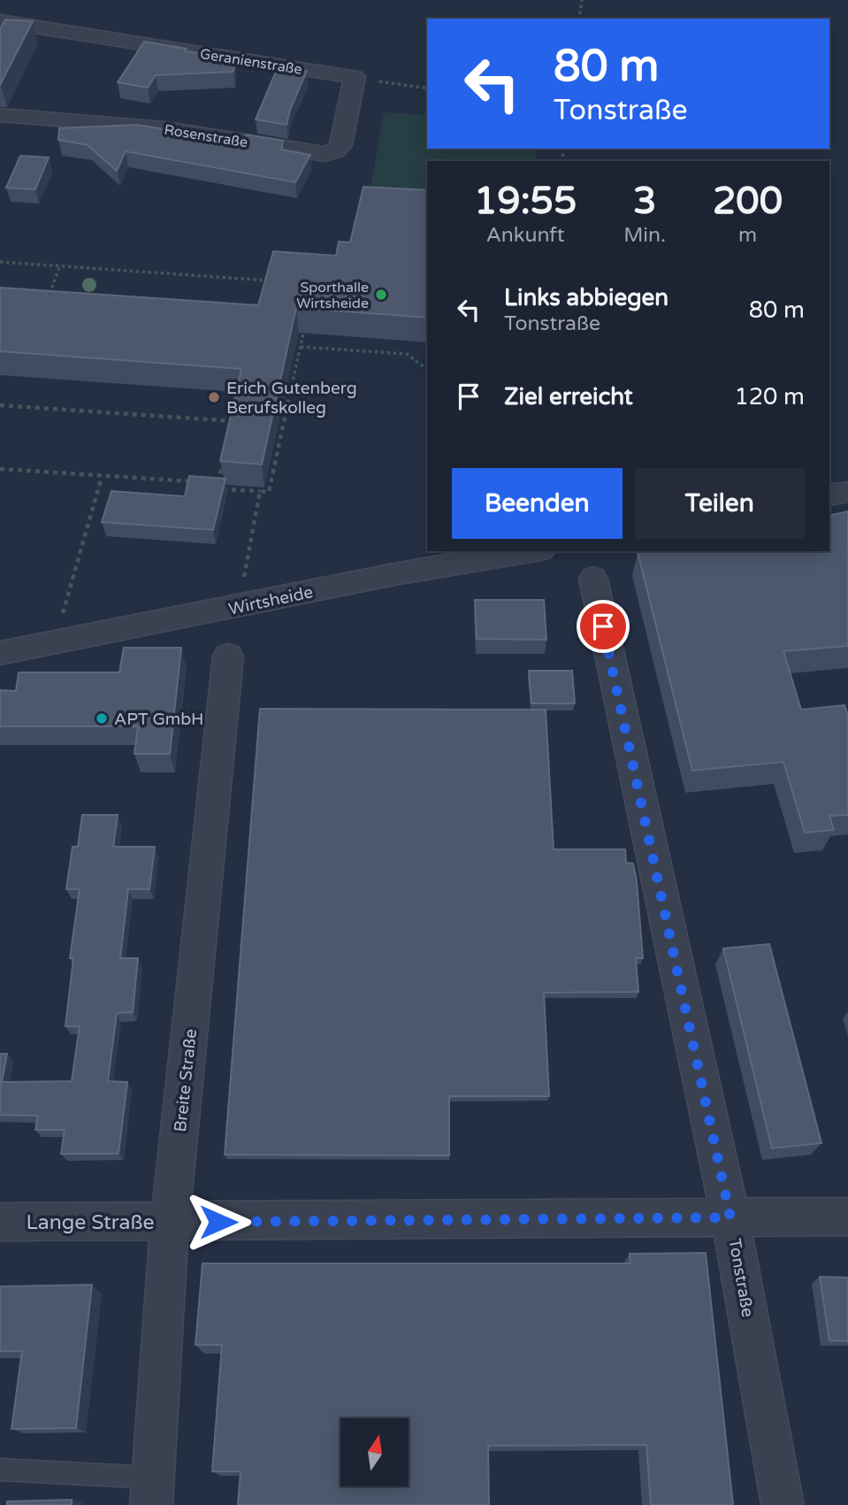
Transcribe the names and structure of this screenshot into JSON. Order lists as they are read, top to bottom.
{
  "streets": {
    "street": [
      "Geranienstraße",
      "Rosenstraße",
      "Wirtsheide",
      "Breite Straße",
      "Lange Straße",
      "Tonstraße"
    ]
  },
  "crossings": [
    ["Geranienstraße", "Rosenstraße"],
    ["Breite Straße", "Lange Straße"],
    ["Lange Straße", "Tonstraße"]
  ],
  "places": ["Sporthalle Wirtsheide", "Erich Gutenberg Berufskolleg", "APT GmbH"],
  "north": "top",
  "page": {
    "turn": ["80 m", "Tonstraße"],
    "eta": [
      "19:55",
      "Ankunft",
      "3",
      "Min.",
      "200",
      "m"
    ],
    "list": [
      {
        "name": "Links abbiegen",
        "note": "Tonstraße",
        "value": "80 m"
      },
      {
        "name": "Ziel erreicht",
        "value": "120 m"
      }
    ],
    "buttons": ["Beenden", "Teilen"]
  }
}
